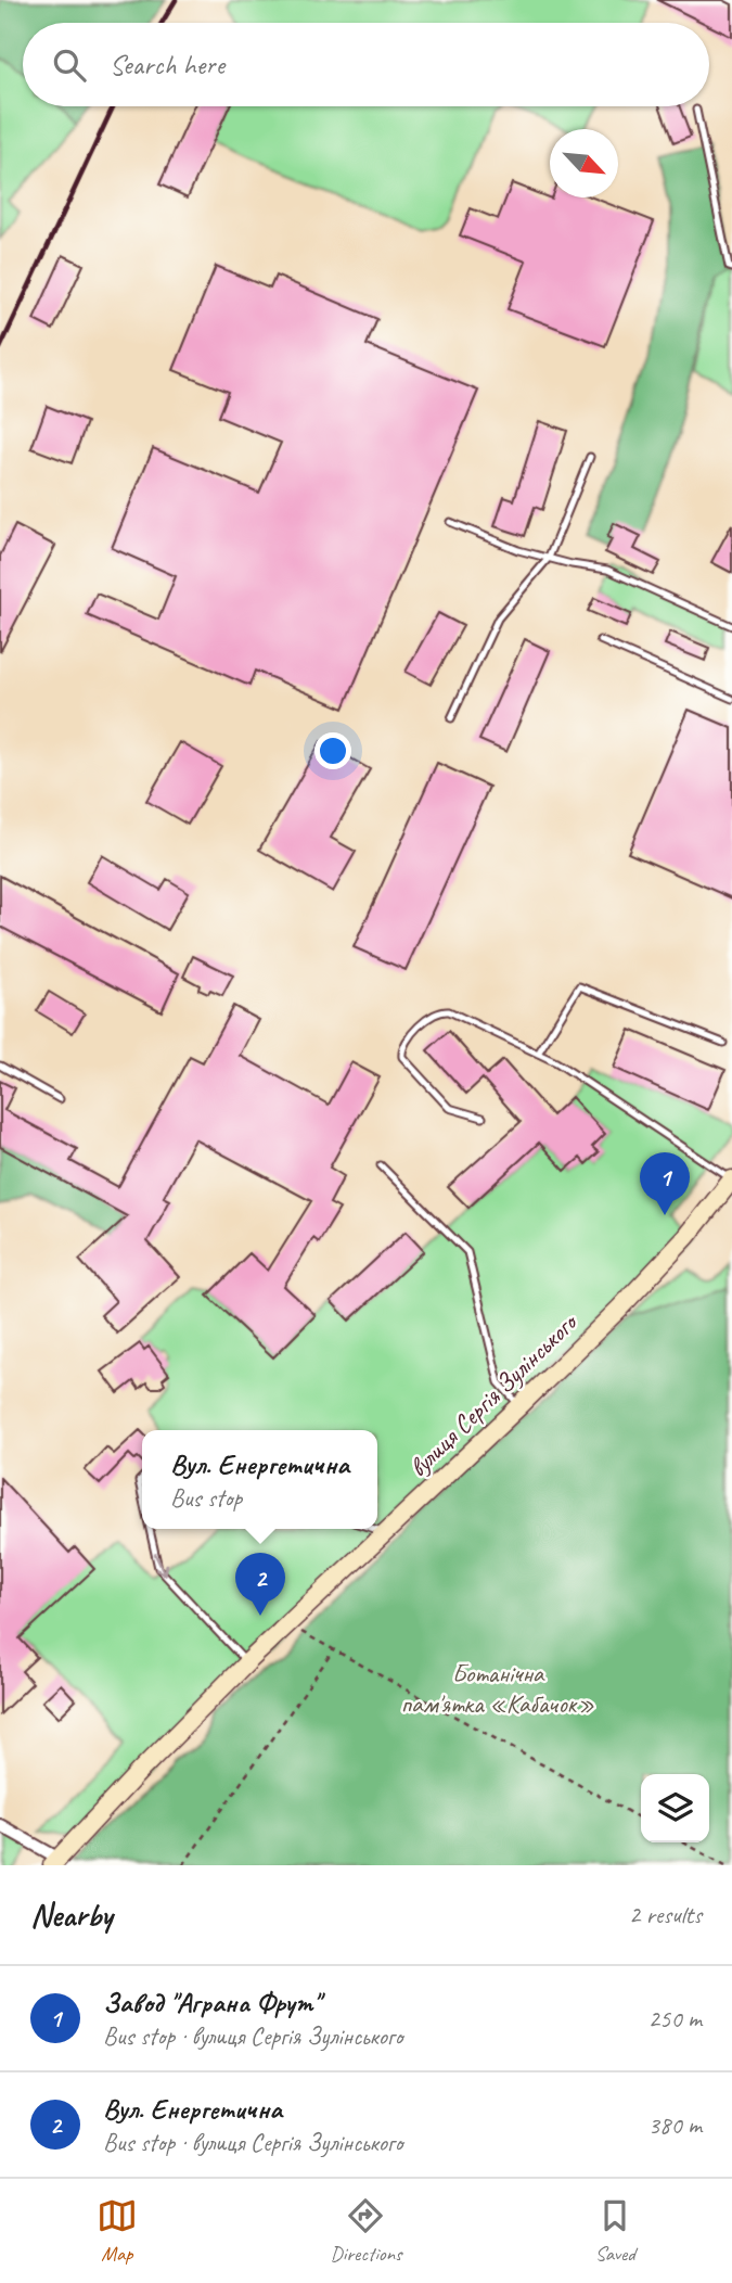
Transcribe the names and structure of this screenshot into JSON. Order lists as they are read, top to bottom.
{
  "streets": {
    "street": ["вулиця Сергія Зулінського"]
  },
  "parks": ["Ботанічна пам'ятка «Кабачок»"],
  "north": "bottom right",
  "page": {
    "search": "Search here",
    "pins": ["1", "2"],
    "popup": ["Вул. Енергетична", "Bus stop"],
    "heading": ["Nearby", "2 results"],
    "list": [
      {
        "mark": "1",
        "name": "Завод \"Аграна Фрут\"",
        "note": "Bus stop · вулиця Сергія Зулінського",
        "value": "250 m"
      },
      {
        "mark": "2",
        "name": "Вул. Енергетична",
        "note": "Bus stop · вулиця Сергія Зулінського",
        "value": "380 m"
      }
    ],
    "nav": ["Map", "Directions", "Saved"]
  }
}
